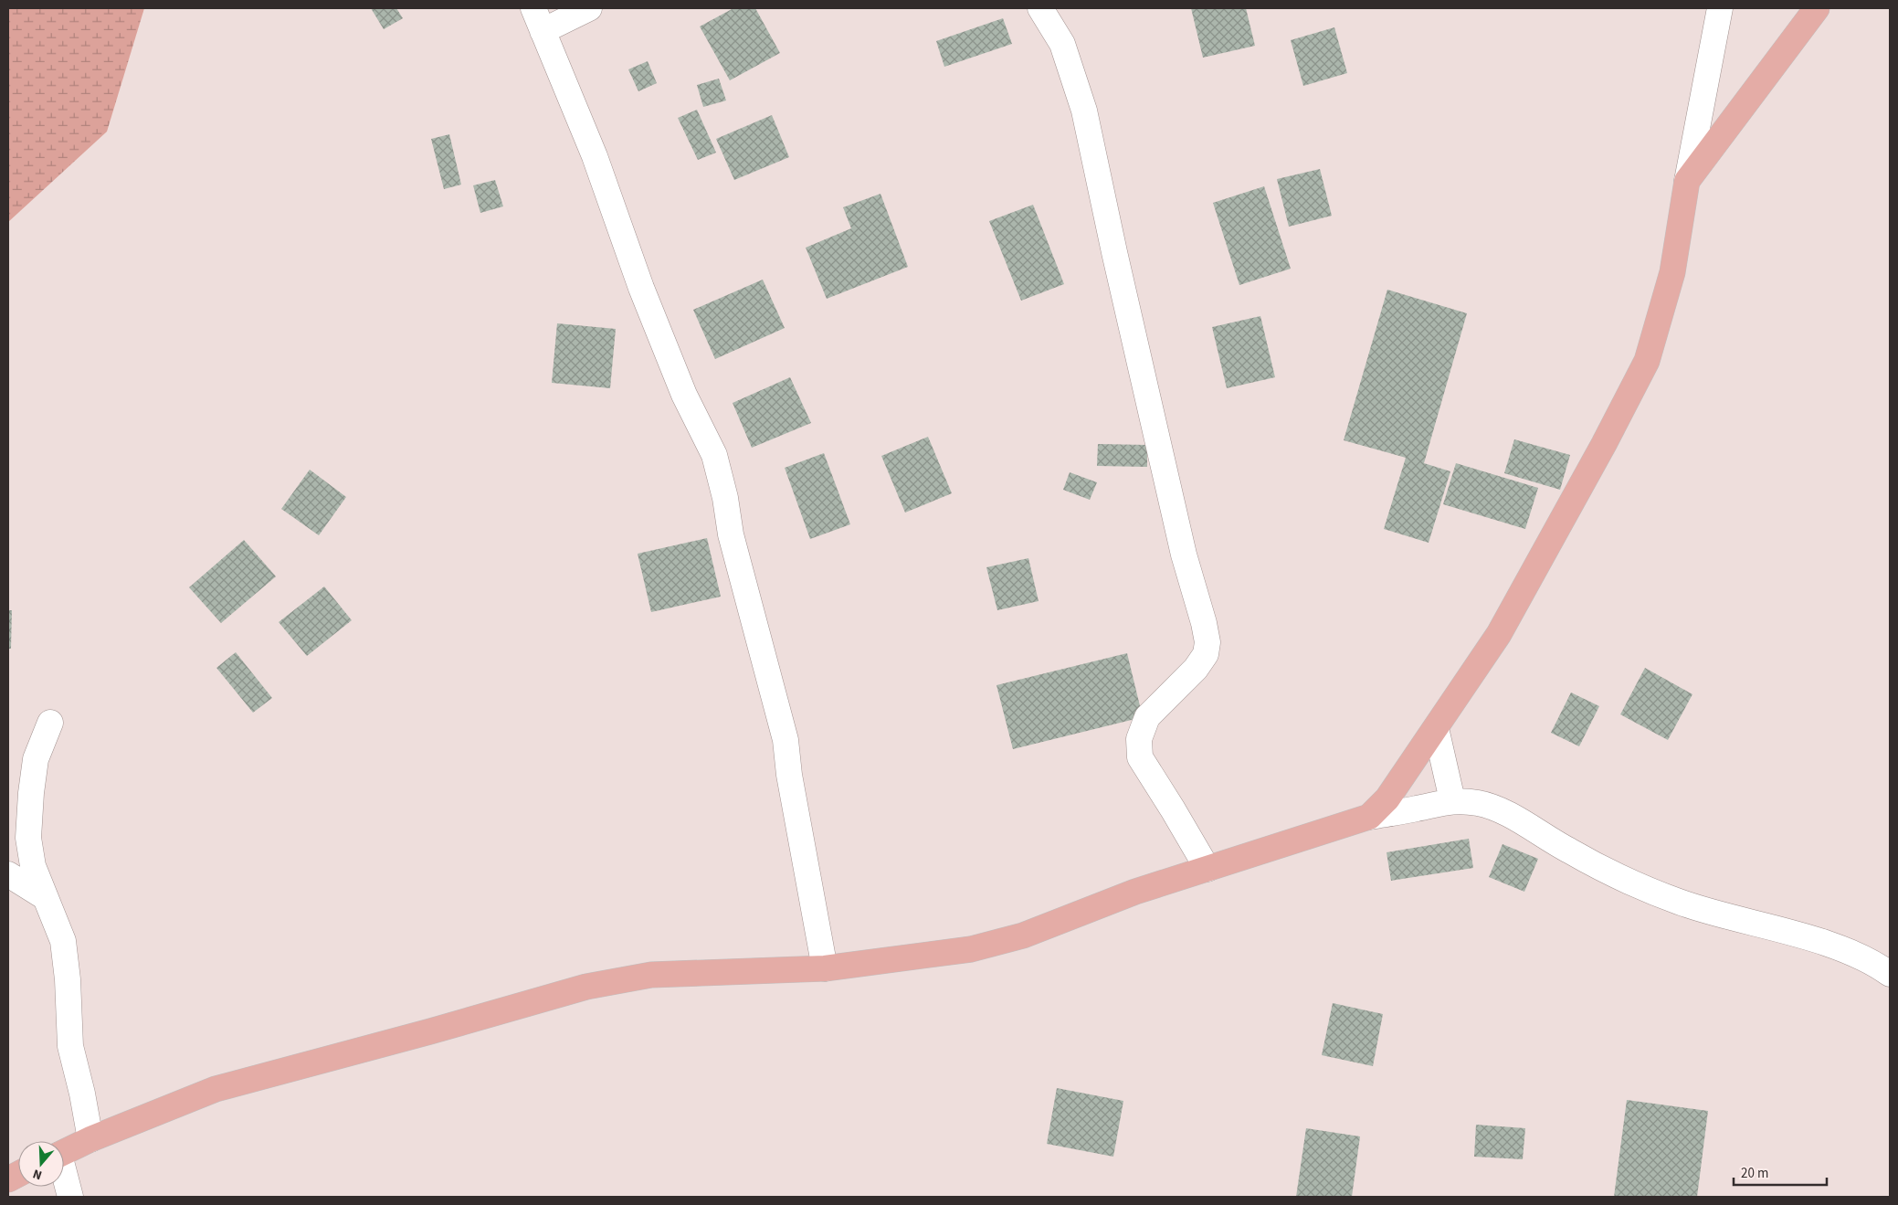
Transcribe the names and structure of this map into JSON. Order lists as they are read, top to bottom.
{
  "scale_bar": "20 m",
  "north": "bottom"
}
